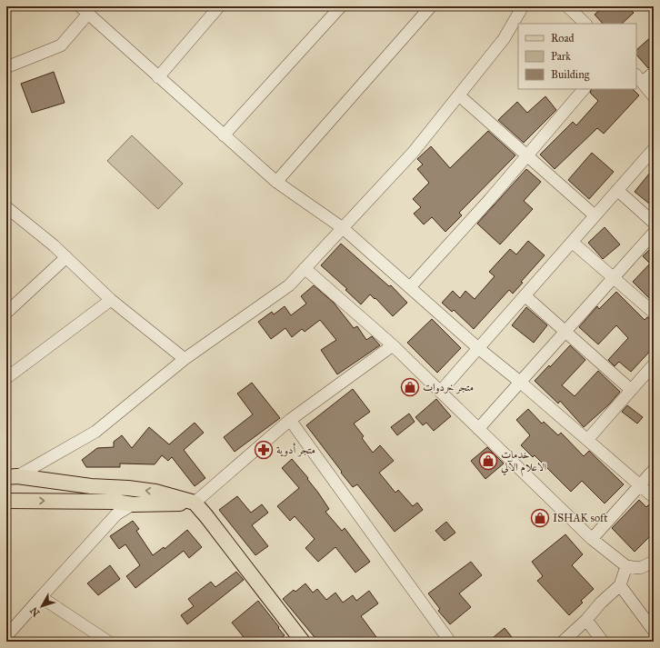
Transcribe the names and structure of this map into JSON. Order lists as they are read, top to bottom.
{
  "places": {
    "shop": ["متجر خردوات", "خدمات الاعلام الآلي", "ISHAK soft"],
    "pharmacy": ["متجر أدوية"]
  },
  "legend": ["Road", "Park", "Building"],
  "north": "bottom left"
}
